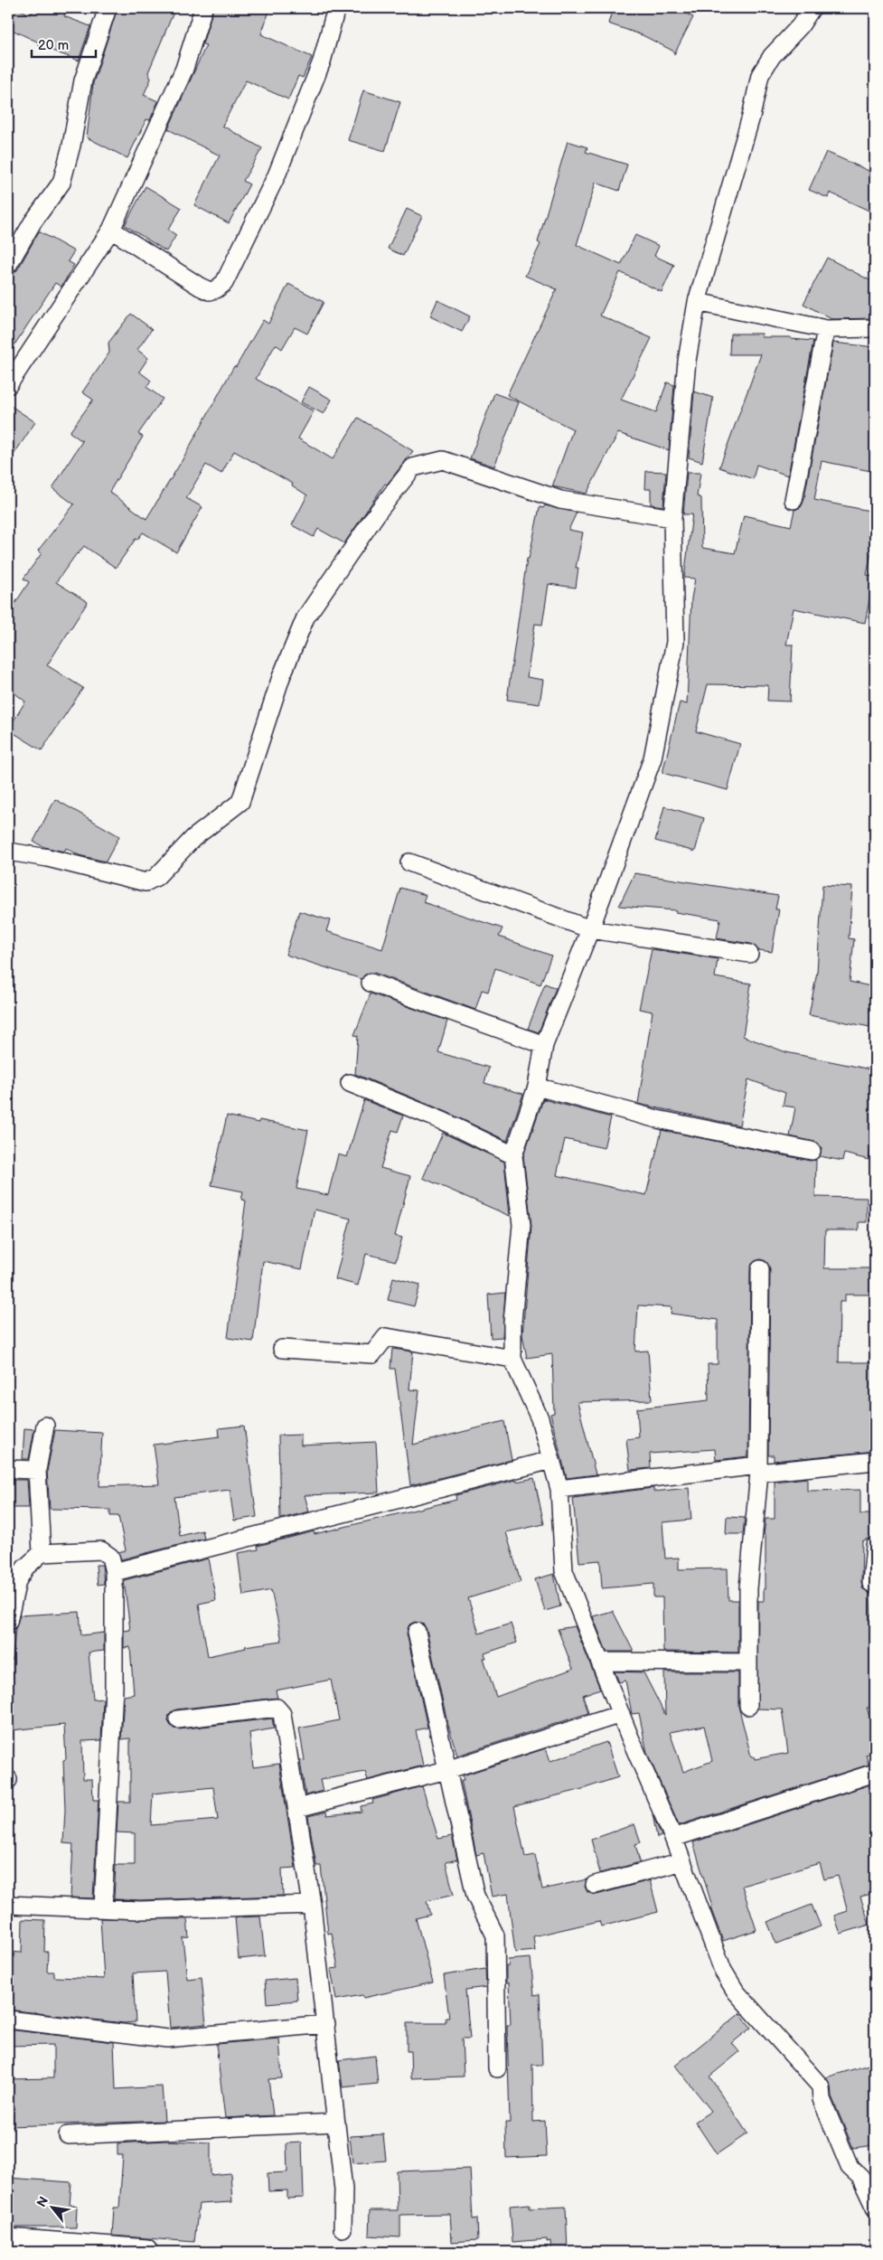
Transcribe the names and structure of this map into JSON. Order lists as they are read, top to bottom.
{
  "scale_bar": "20 m",
  "north": "top left"
}
